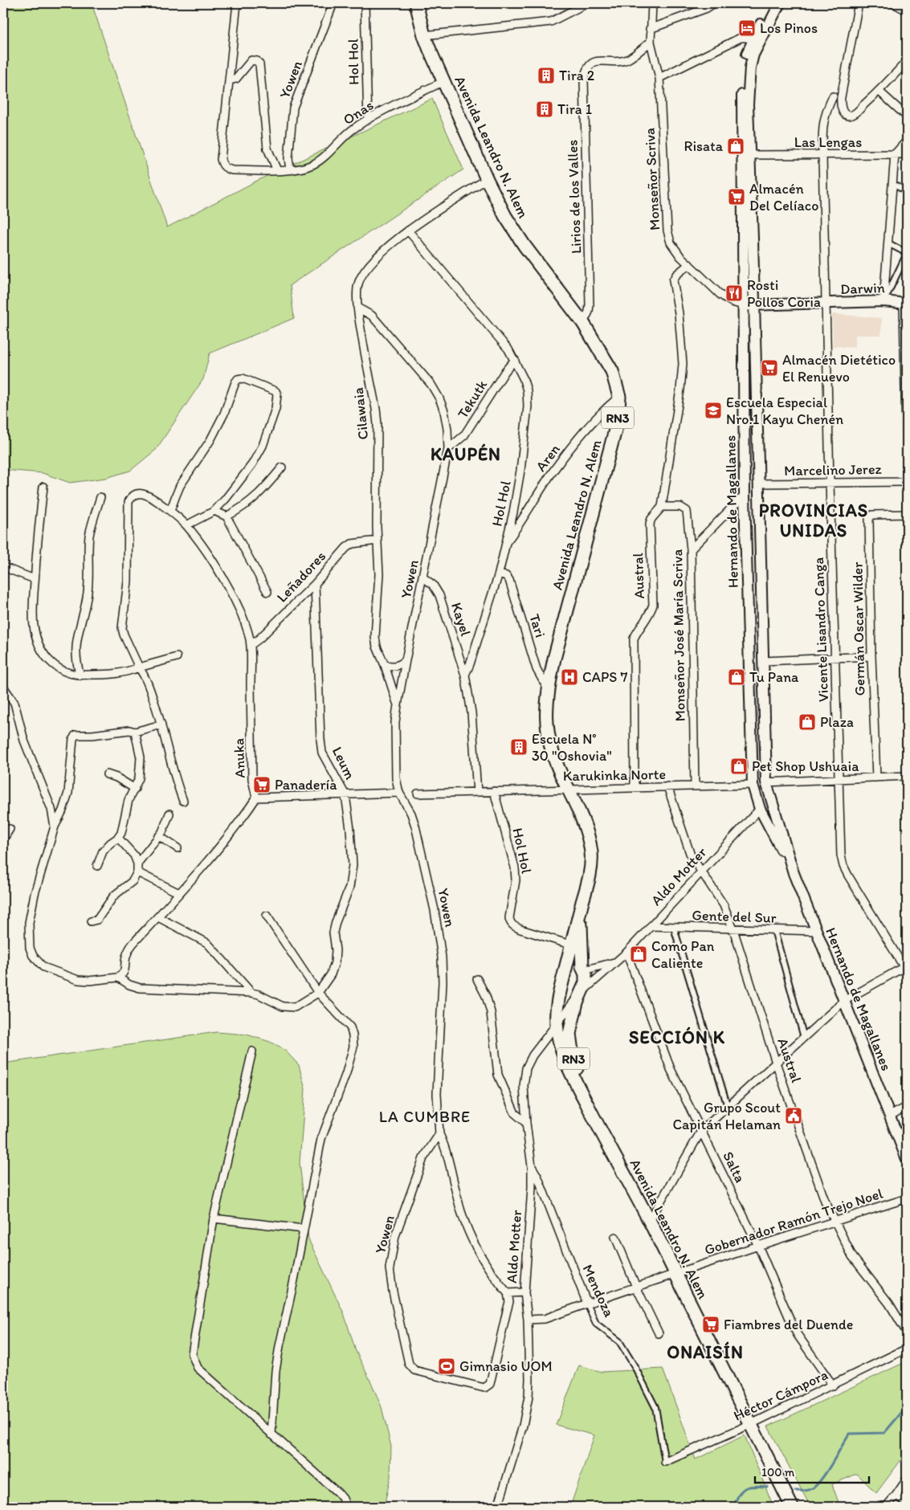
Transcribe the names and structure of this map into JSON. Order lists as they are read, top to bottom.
{
  "streets": {
    "highway": ["Avenida Leandro N. Alem", "RN3"],
    "main road": ["Darwin", "Hernando de Magallanes"],
    "street": [
      "Hol Hol",
      "Yowen",
      "Onas",
      "Las Lengas",
      "Monseñor Scriva",
      "Lirios de los Valles",
      "Tekutk",
      "Cilawaia",
      "Aren",
      "Marcelino Jerez",
      "Austral",
      "Leñadores",
      "Kayel",
      "Tari",
      "Germán Oscar Wilder",
      "Vicente Lisandro Canga",
      "Monseñor José María Scriva",
      "Anuka",
      "Leum",
      "Karukinka Norte",
      "Aldo Motter",
      "Gente del Sur",
      "Salta",
      "Gobernador Ramón Trejo Noel",
      "Mendoza",
      "Héctor Cámpora"
    ]
  },
  "crossings": [
    ["Hol Hol", "Onas"],
    ["Hol Hol", "Avenida Leandro N. Alem"],
    ["Hol Hol", "Tekutk"],
    ["Hol Hol", "Cilawaia"],
    ["Hol Hol", "Aren"],
    ["Hol Hol", "Kayel"],
    ["Hol Hol", "Tari"],
    ["Hol Hol", "Karukinka Norte"],
    ["Yowen", "Onas"],
    ["Yowen", "Tekutk"],
    ["Yowen", "Cilawaia"],
    ["Yowen", "Kayel"],
    ["Onas", "Avenida Leandro N. Alem"],
    ["Las Lengas", "Hernando de Magallanes"],
    ["Las Lengas", "Vicente Lisandro Canga"],
    ["Avenida Leandro N. Alem", "Lirios de los Valles"],
    ["Avenida Leandro N. Alem", "Cilawaia"],
    ["Avenida Leandro N. Alem", "Aren"],
    ["Avenida Leandro N. Alem", "Tari"],
    ["Avenida Leandro N. Alem", "Karukinka Norte"],
    ["Avenida Leandro N. Alem", "Aldo Motter"],
    ["Avenida Leandro N. Alem", "Gobernador Ramón Trejo Noel"],
    ["Avenida Leandro N. Alem", "Héctor Cámpora"],
    ["Monseñor Scriva", "Lirios de los Valles"],
    ["Monseñor Scriva", "Darwin"],
    ["Darwin", "Hernando de Magallanes"],
    ["Darwin", "Vicente Lisandro Canga"],
    ["Cilawaia", "Leñadores"],
    ["Marcelino Jerez", "Hernando de Magallanes"],
    ["Marcelino Jerez", "Vicente Lisandro Canga"],
    ["Hernando de Magallanes", "Karukinka Norte"],
    ["Hernando de Magallanes", "Aldo Motter"],
    ["Hernando de Magallanes", "Gente del Sur"],
    ["Austral", "Monseñor José María Scriva"],
    ["Austral", "Karukinka Norte"],
    ["Austral", "Aldo Motter"],
    ["Austral", "Gente del Sur"],
    ["Austral", "Gobernador Ramón Trejo Noel"],
    ["Leñadores", "Anuka"],
    ["Leñadores", "Leum"],
    ["Monseñor José María Scriva", "Karukinka Norte"],
    ["Aldo Motter", "Gente del Sur"],
    ["Aldo Motter", "Salta"],
    ["Aldo Motter", "Gobernador Ramón Trejo Noel"],
    ["Aldo Motter", "Mendoza"],
    ["Salta", "Gobernador Ramón Trejo Noel"],
    ["Salta", "Héctor Cámpora"],
    ["Gobernador Ramón Trejo Noel", "Mendoza"],
    ["Mendoza", "Héctor Cámpora"]
  ],
  "districts": [
    "KAUPÉN",
    "PROVINCIAS UNIDAS",
    "SECCIÓN K",
    "LA CUMBRE",
    "ONAISÍN"
  ],
  "places": {
    "hotel": ["Los Pinos"],
    "building": ["Tira 2", "Tira 1", "Escuela N° 30 \"Oshovia\""],
    "shop": [
      "Risata",
      "Tu Pana",
      "Plaza",
      "Pet Shop Ushuaia",
      "Como Pan Caliente"
    ],
    "supermarket": [
      "Almacén Del Celíaco",
      "Almacén Dietético El Renuevo",
      "Panadería",
      "Fiambres del Duende"
    ],
    "restaurant": ["Rosti Pollos Coria"],
    "school or university": ["Escuela Especial Nro.1 Kayu Chenén"],
    "hospital": ["CAPS 7"],
    "public building": ["Grupo Scout Capitán Helaman"],
    "sports": ["Gimnasio UOM"]
  },
  "scale_bar": "100 m"
}
